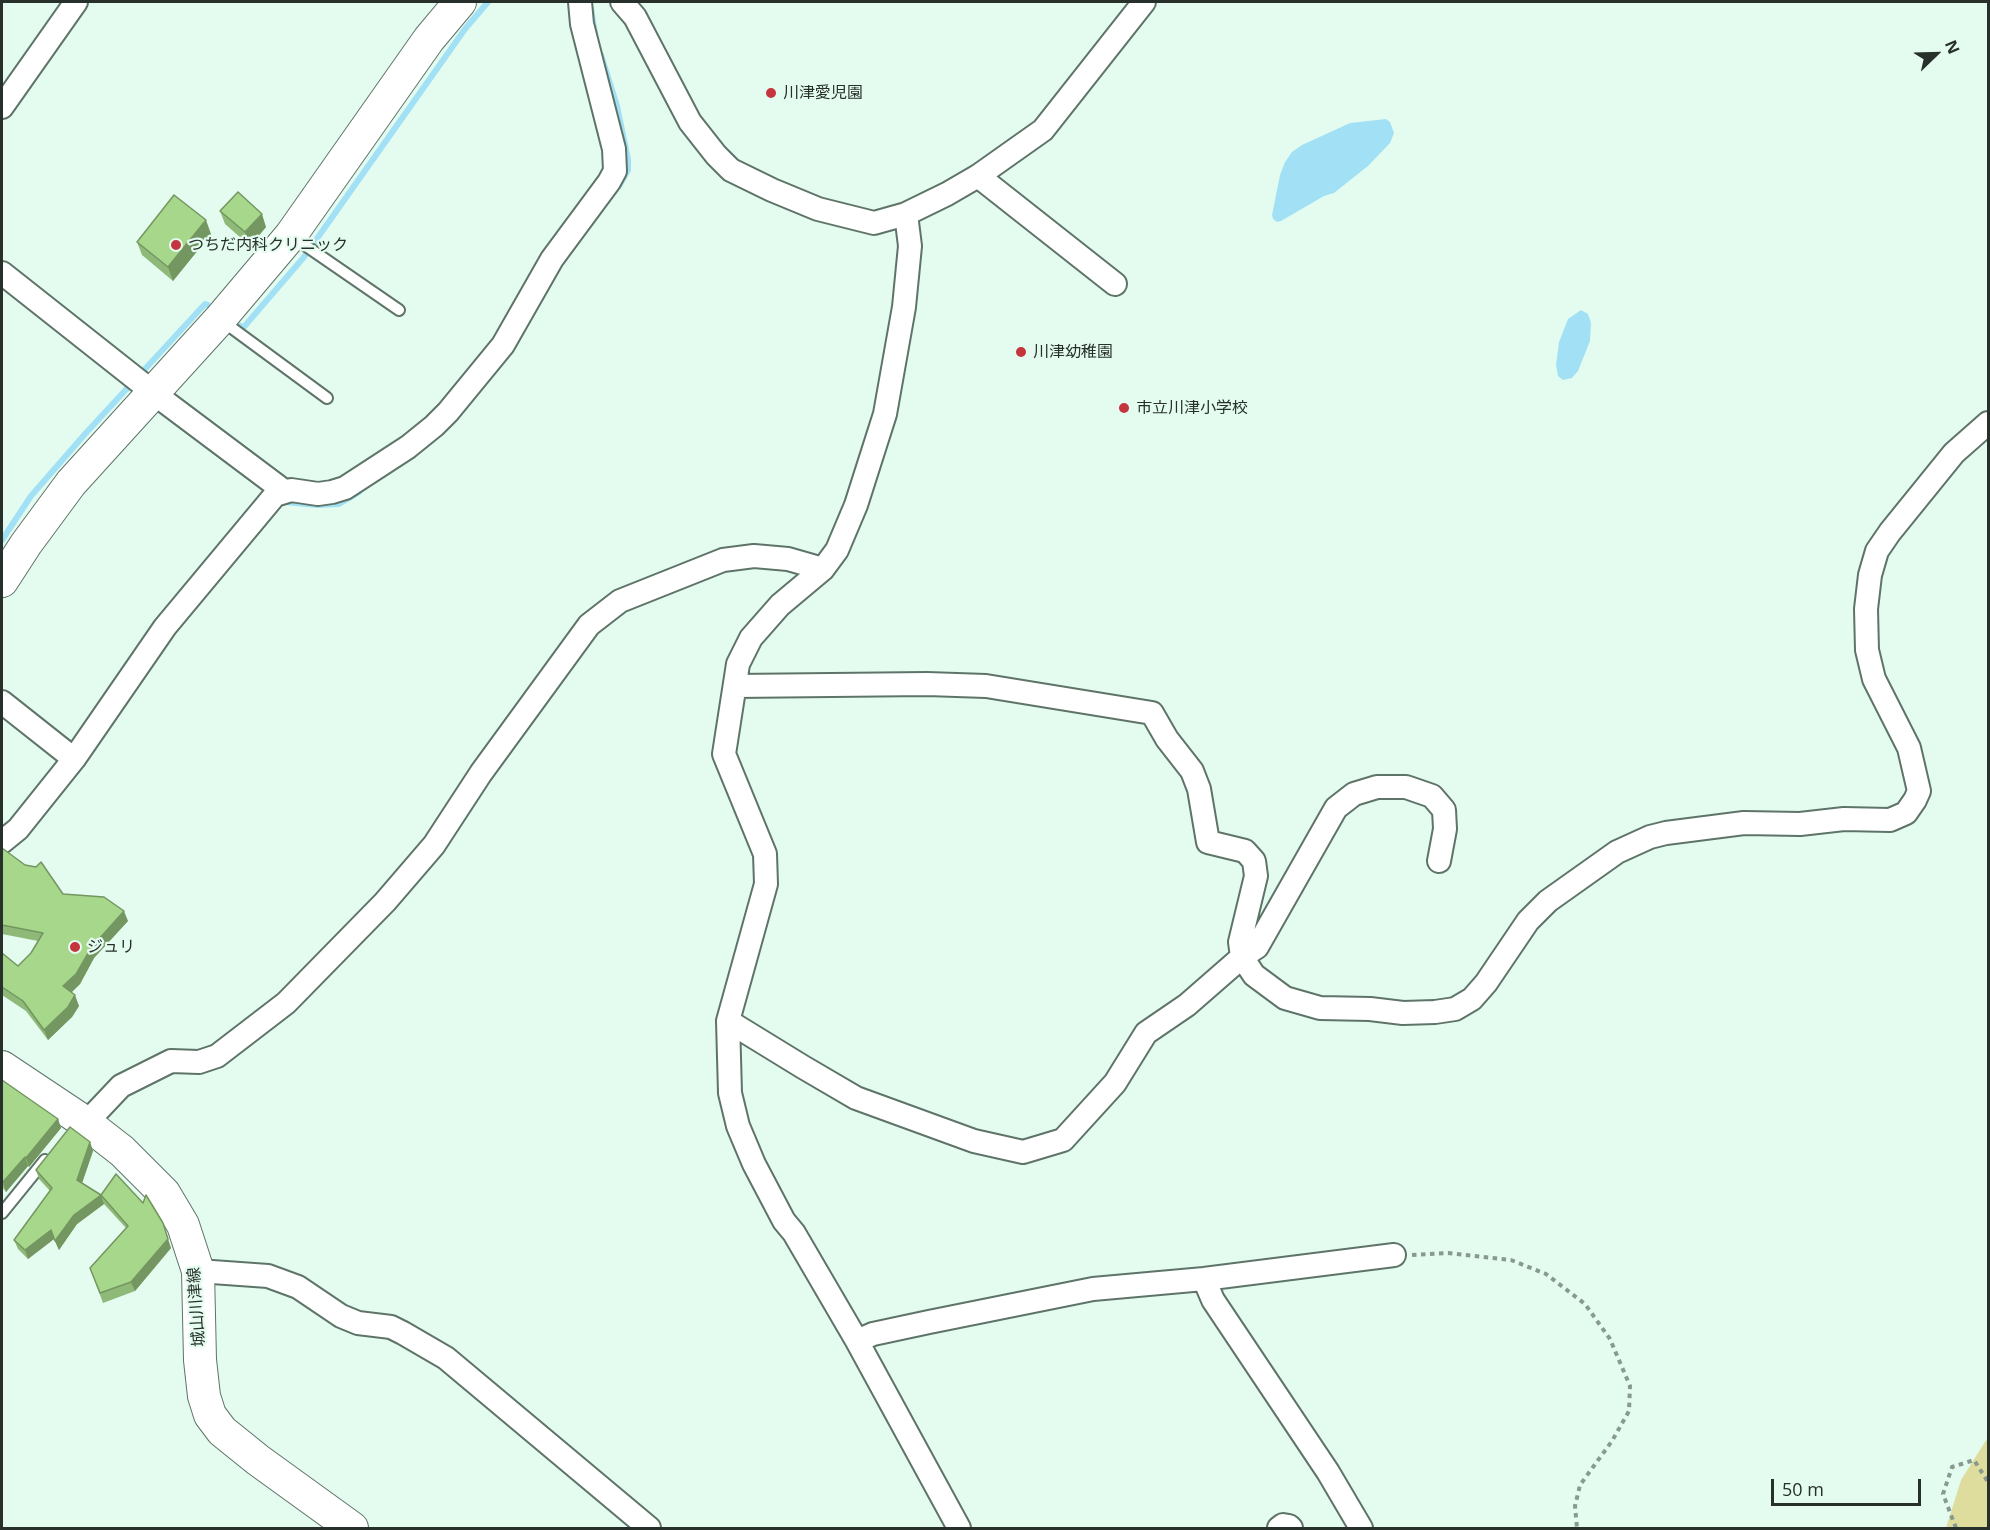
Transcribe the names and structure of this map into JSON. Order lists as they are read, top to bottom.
{
  "streets": {
    "street": ["城山川津線"]
  },
  "places": [
    "川津愛児園",
    "つちだ内科クリニック",
    "川津幼稚園",
    "市立川津小学校",
    "ジュリ"
  ],
  "scale_bar": "50 m",
  "north": "top right"
}
